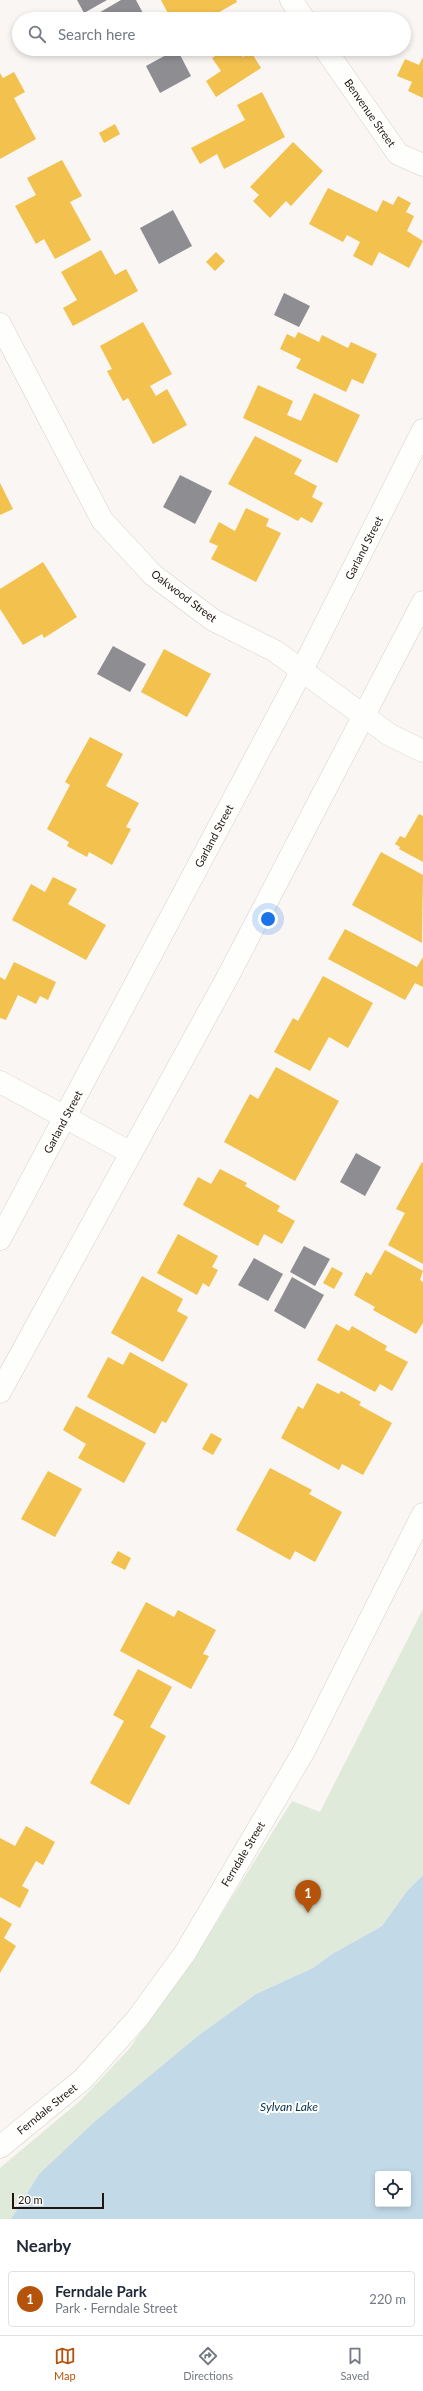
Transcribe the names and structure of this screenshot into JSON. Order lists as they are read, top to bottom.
{
  "streets": {
    "street": [
      "Benvenue Street",
      "Garland Street",
      "Oakwood Street",
      "Ferndale Street"
    ]
  },
  "crossings": [
    ["Garland Street", "Oakwood Street"]
  ],
  "water": ["Sylvan Lake"],
  "scale_bar": "20 m",
  "page": {
    "search": "Search here",
    "pins": "1",
    "scale": "20 m",
    "heading": "Nearby",
    "list": [
      {
        "mark": "1",
        "name": "Ferndale Park",
        "note": "Park · Ferndale Street",
        "value": "220 m"
      }
    ],
    "nav": ["Map", "Directions", "Saved"]
  }
}
